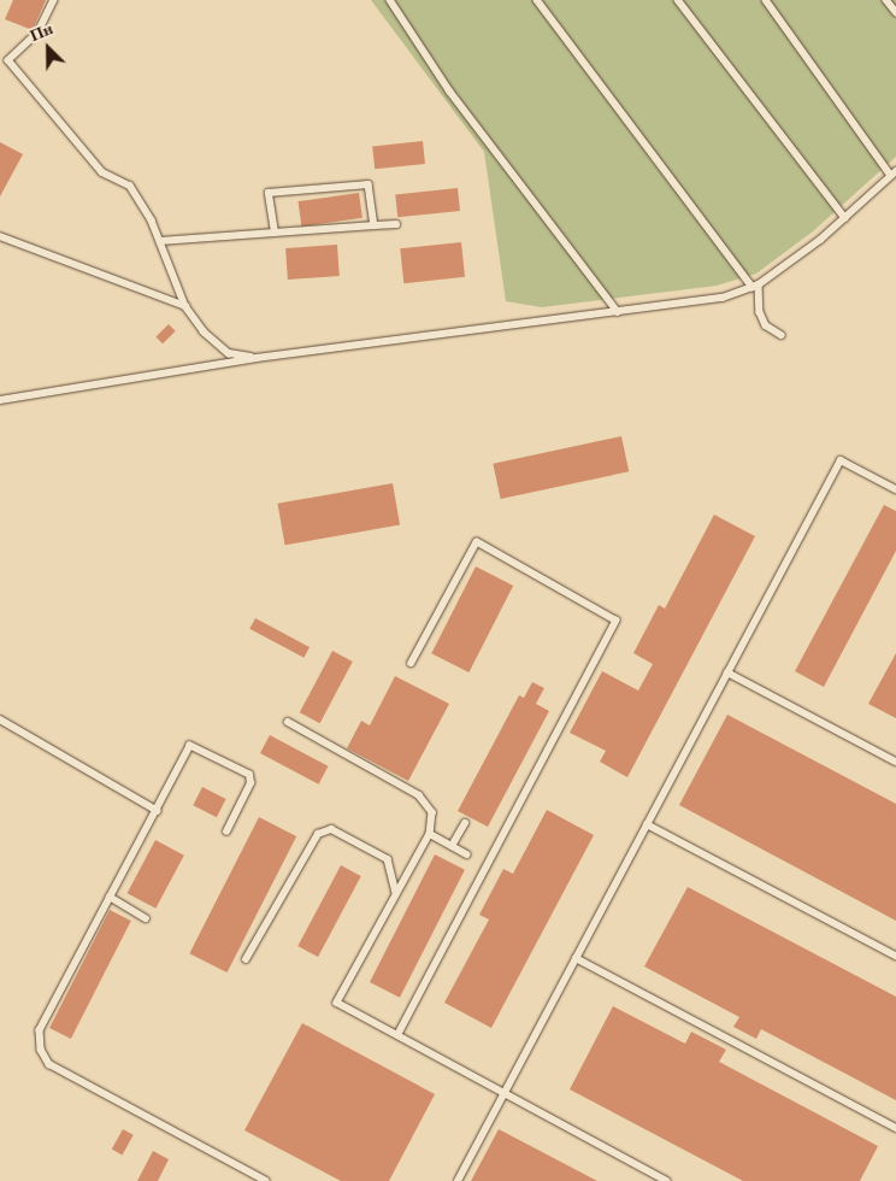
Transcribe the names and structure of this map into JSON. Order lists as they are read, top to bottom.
{
  "north": "top left"
}
